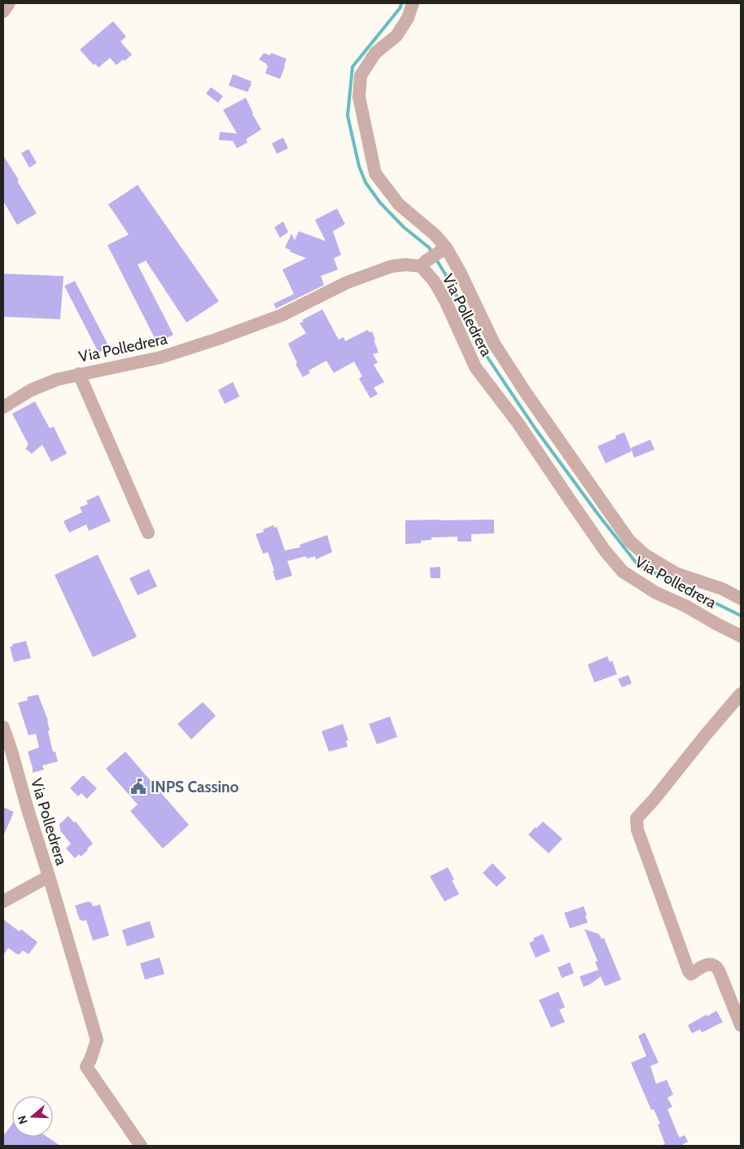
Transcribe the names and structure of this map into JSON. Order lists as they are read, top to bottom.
{
  "streets": {
    "street": ["Via Polledrera"]
  },
  "places": {
    "public building": ["INPS Cassino"]
  },
  "north": "left"
}
